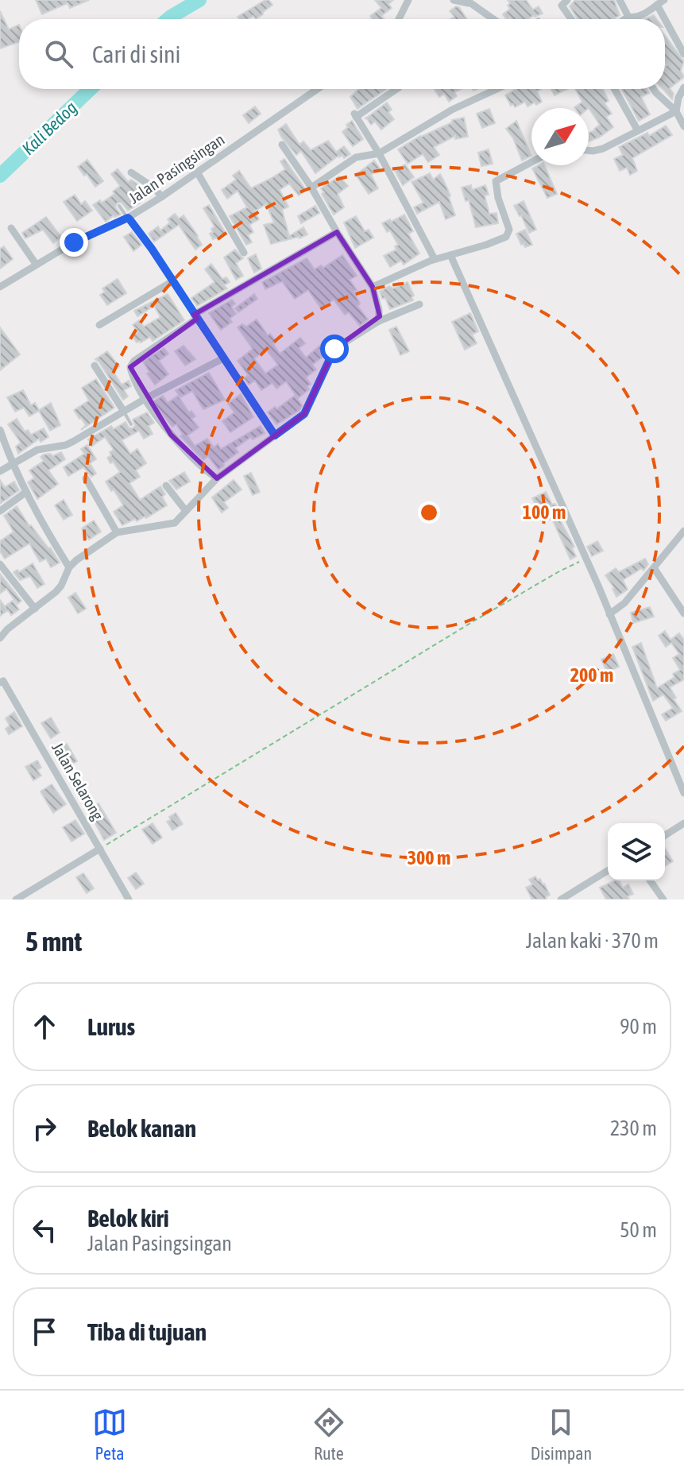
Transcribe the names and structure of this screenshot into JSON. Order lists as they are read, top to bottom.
{
  "streets": {
    "street": ["Jalan Pasingsingan", "Jalan Selarong"]
  },
  "water": ["Kali Bedog"],
  "north": "top right",
  "page": {
    "search": "Cari di sini",
    "heading": ["5 mnt", "Jalan kaki · 370 m"],
    "list": [
      ["Lurus", "90 m"],
      ["Belok kanan", "230 m"],
      ["Belok kiri", "Jalan Pasingsingan", "50 m"],
      "Tiba di tujuan"
    ],
    "nav": ["Peta", "Rute", "Disimpan"]
  },
  "rings": ["100 m", "200 m", "300 m"]
}
